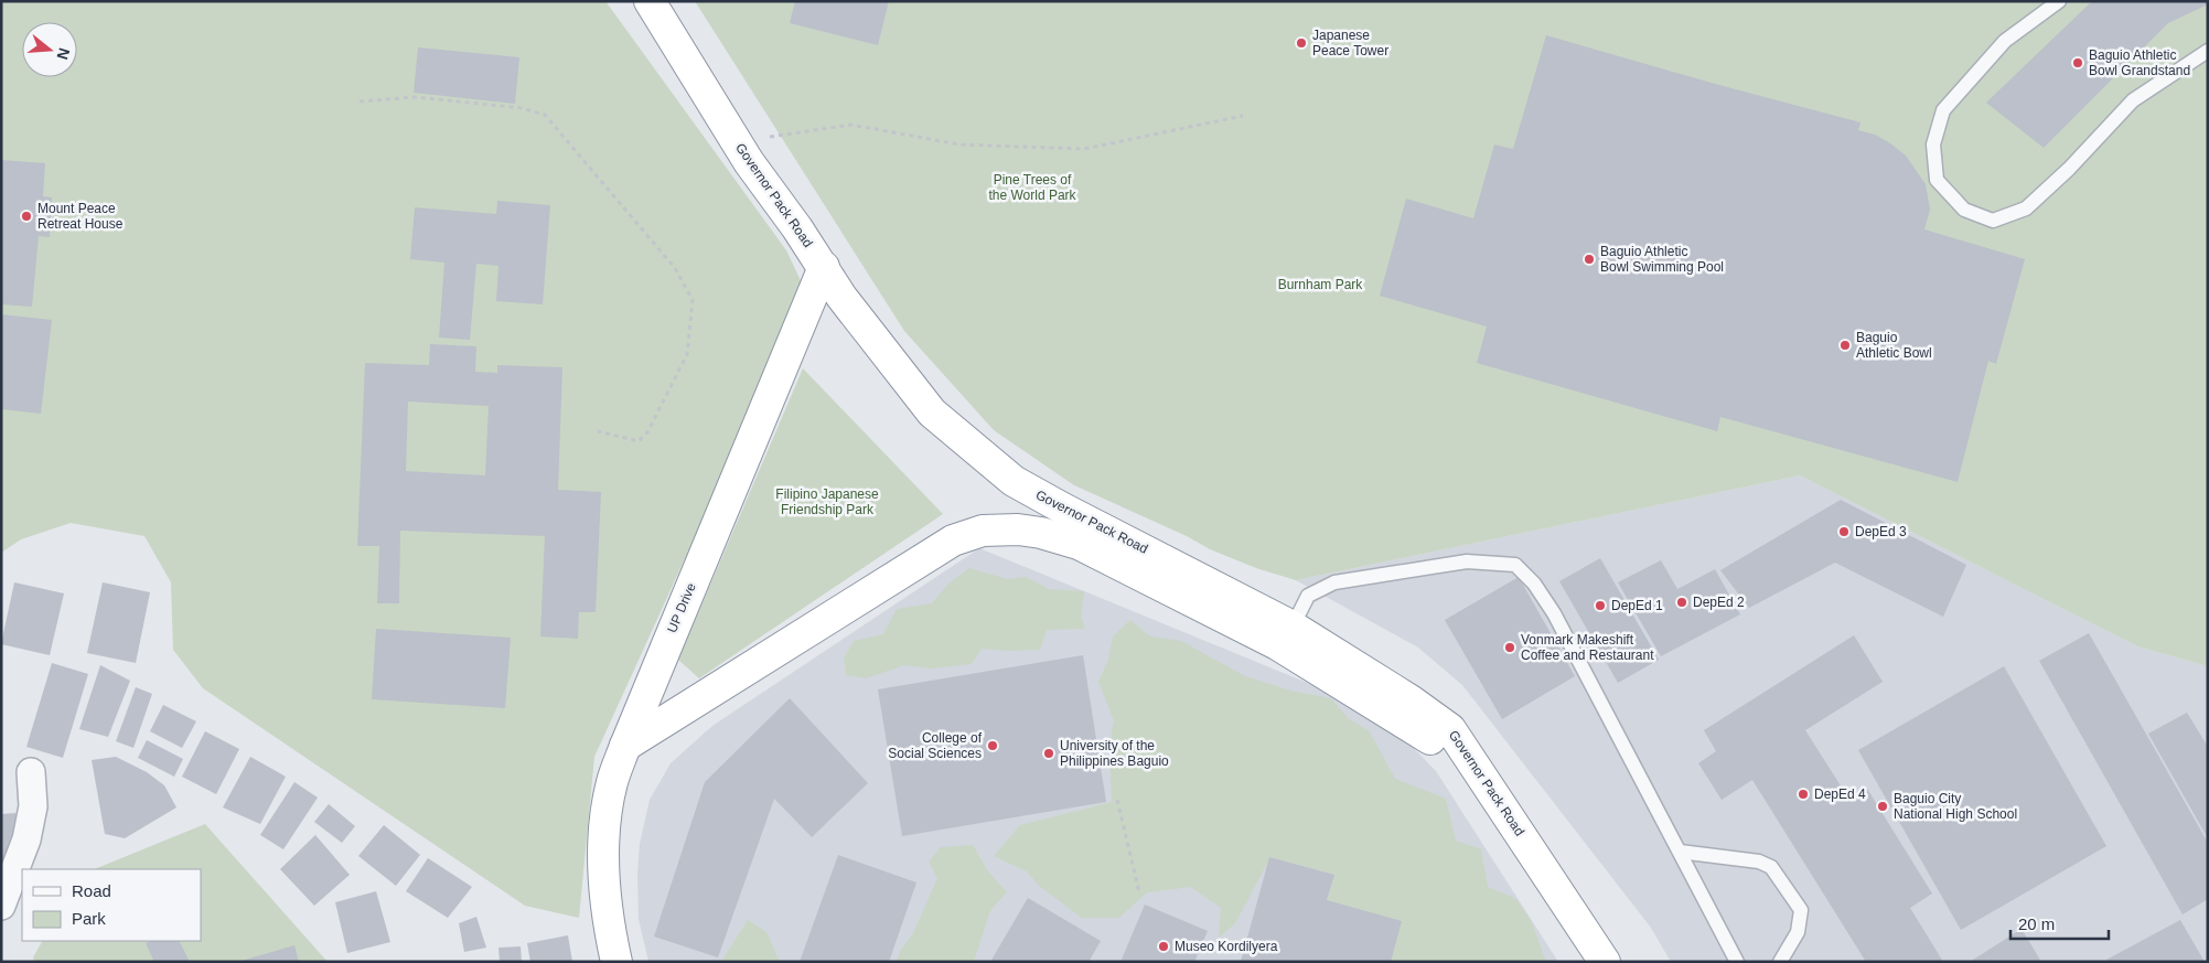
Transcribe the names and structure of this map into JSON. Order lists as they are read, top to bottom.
{
  "streets": {
    "highway": ["Governor Pack Road", "UP Drive"]
  },
  "crossings": [
    ["Governor Pack Road", "UP Drive"]
  ],
  "parks": ["Pine Trees of the World Park", "Burnham Park", "Filipino Japanese Friendship Park"],
  "places": [
    "Japanese Peace Tower",
    "Baguio Athletic Bowl Grandstand",
    "Mount Peace Retreat House",
    "Baguio Athletic Bowl Swimming Pool",
    "Baguio Athletic Bowl",
    "DepEd 3",
    "DepEd 2",
    "DepEd 1",
    "Vonmark Makeshift Coffee and Restaurant",
    "College of Social Sciences",
    "University of the Philippines Baguio",
    "DepEd 4",
    "Baguio City National High School",
    "Museo Kordilyera"
  ],
  "legend": ["Road", "Park"],
  "scale_bar": "20 m",
  "north": "right"
}
